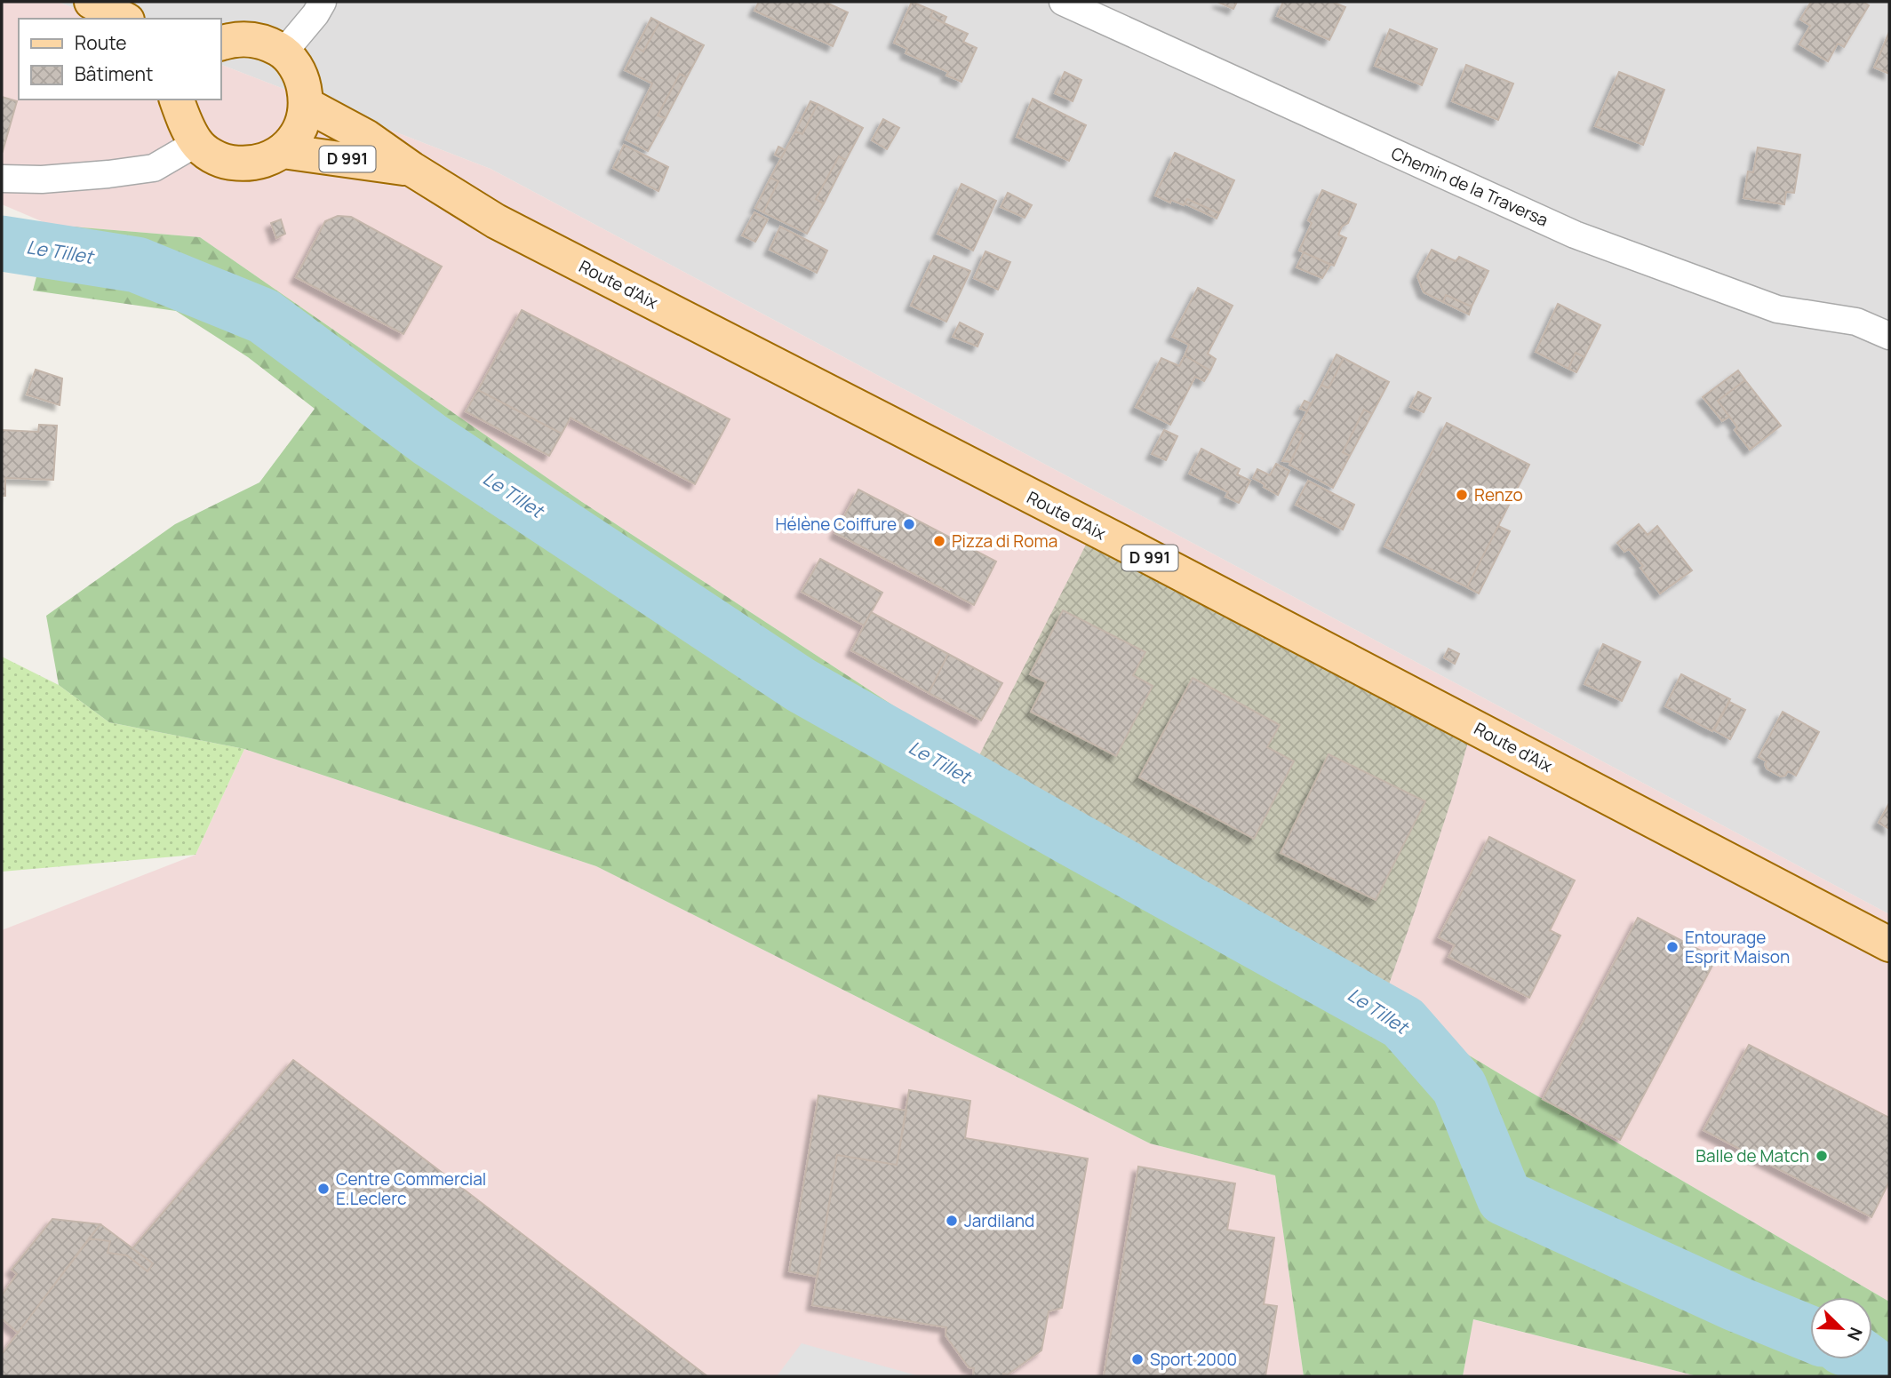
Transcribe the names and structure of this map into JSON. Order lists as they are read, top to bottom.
{
  "streets": {
    "main road": ["D 991", "Route d'Aix"],
    "street": ["Chemin de la Traversa"]
  },
  "water": ["Le Tillet"],
  "places": [
    "Renzo",
    "Hélène Coiffure",
    "Pizza di Roma",
    "Entourage Esprit Maison",
    "Balle de Match",
    "Centre Commercial E.Leclerc",
    "Jardiland",
    "Sport 2000"
  ],
  "legend": ["Route", "Bâtiment"],
  "north": "bottom right"
}
